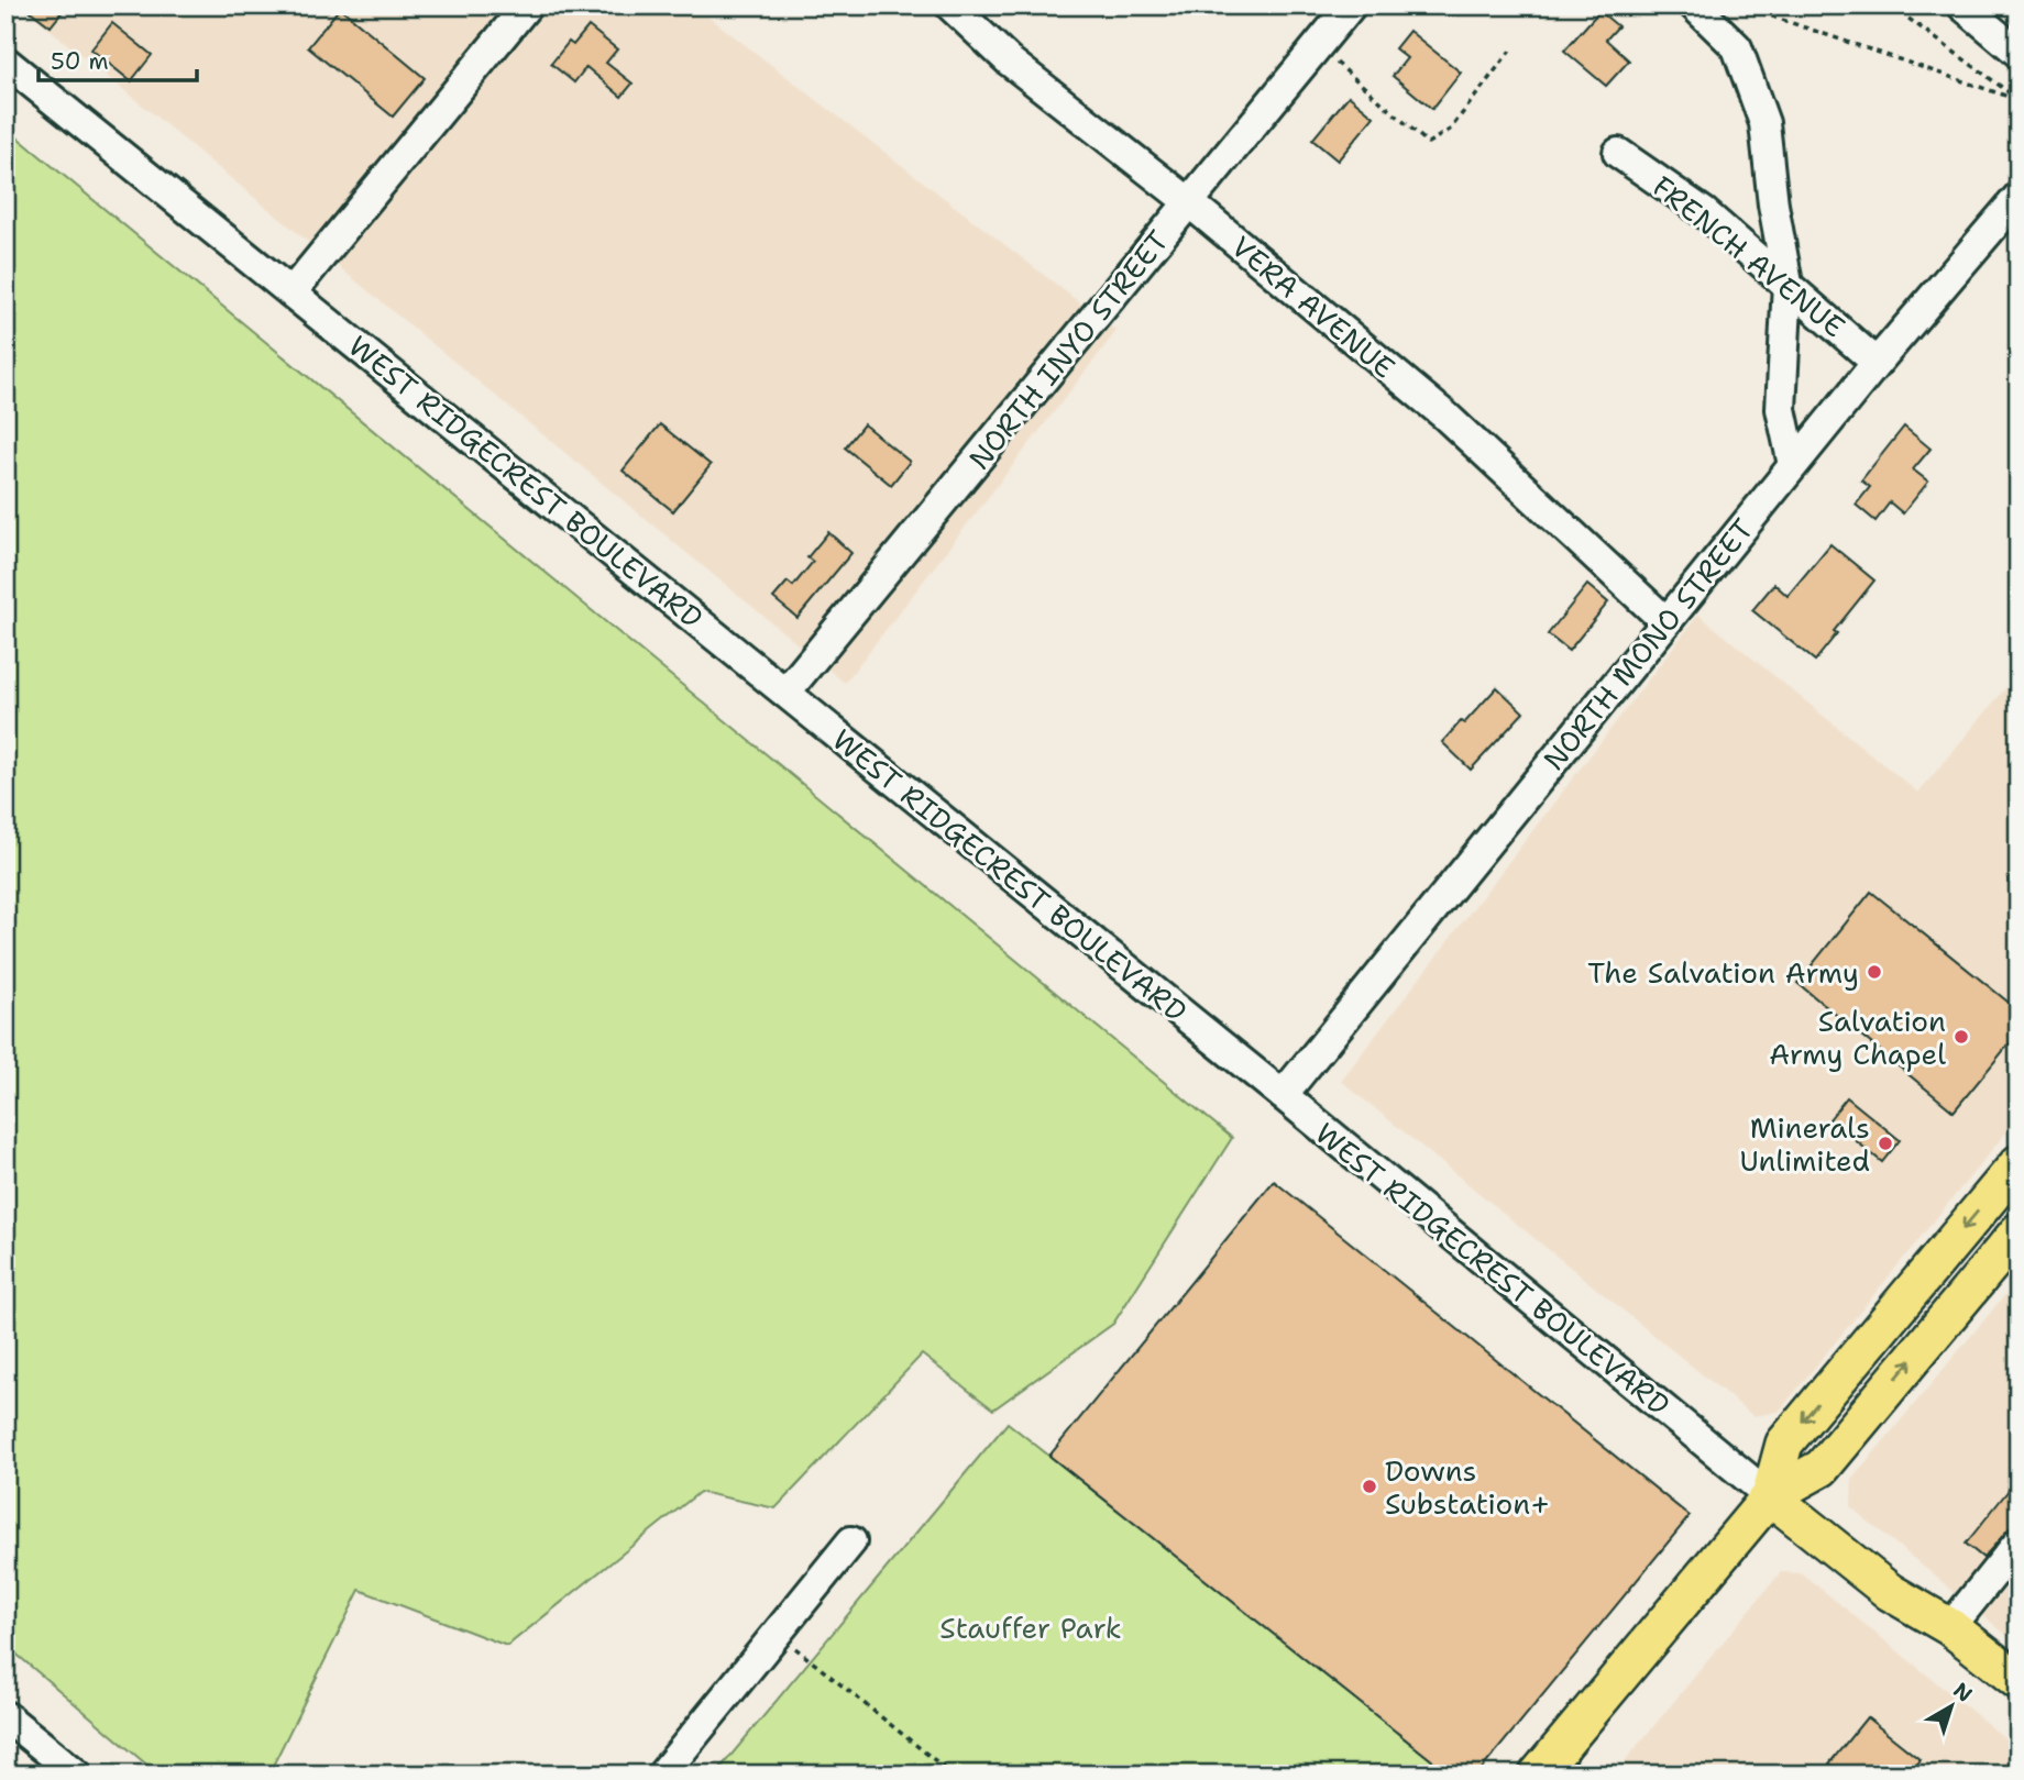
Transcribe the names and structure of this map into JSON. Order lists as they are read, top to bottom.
{
  "streets": {
    "main road": ["WEST RIDGECREST BOULEVARD"],
    "street": [
      "FRENCH AVENUE",
      "VERA AVENUE",
      "NORTH INYO STREET",
      "NORTH MONO STREET"
    ]
  },
  "crossings": [
    ["FRENCH AVENUE", "NORTH MONO STREET"],
    ["VERA AVENUE", "NORTH INYO STREET"],
    ["VERA AVENUE", "NORTH MONO STREET"],
    ["NORTH INYO STREET", "WEST RIDGECREST BOULEVARD"],
    ["WEST RIDGECREST BOULEVARD", "NORTH MONO STREET"]
  ],
  "parks": ["Stauffer Park"],
  "places": [
    "The Salvation Army",
    "Salvation Army Chapel",
    "Minerals Unlimited",
    "Downs Substation+"
  ],
  "scale_bar": "50 m",
  "north": "top right"
}
